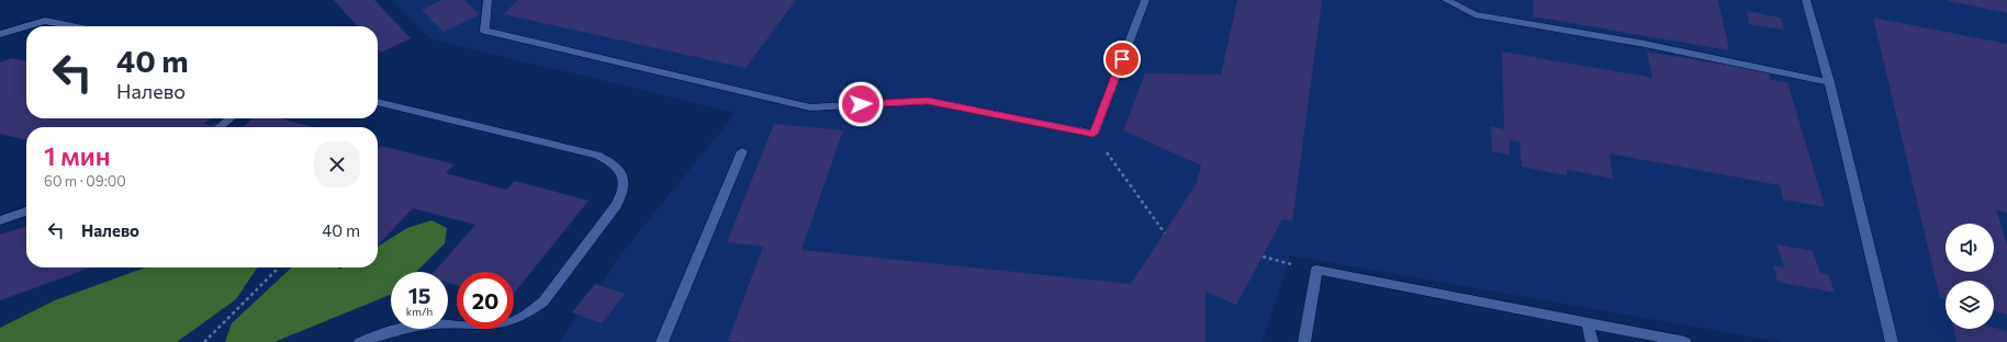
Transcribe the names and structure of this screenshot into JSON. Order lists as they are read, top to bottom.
{
  "page": {
    "turn": ["40 m", "Налево"],
    "heading": ["1 мин", "60 m · 09:00"],
    "list": [
      {
        "name": "Налево",
        "value": "40 m"
      }
    ],
    "speed": "15 km/h",
    "limit": "20"
  }
}
